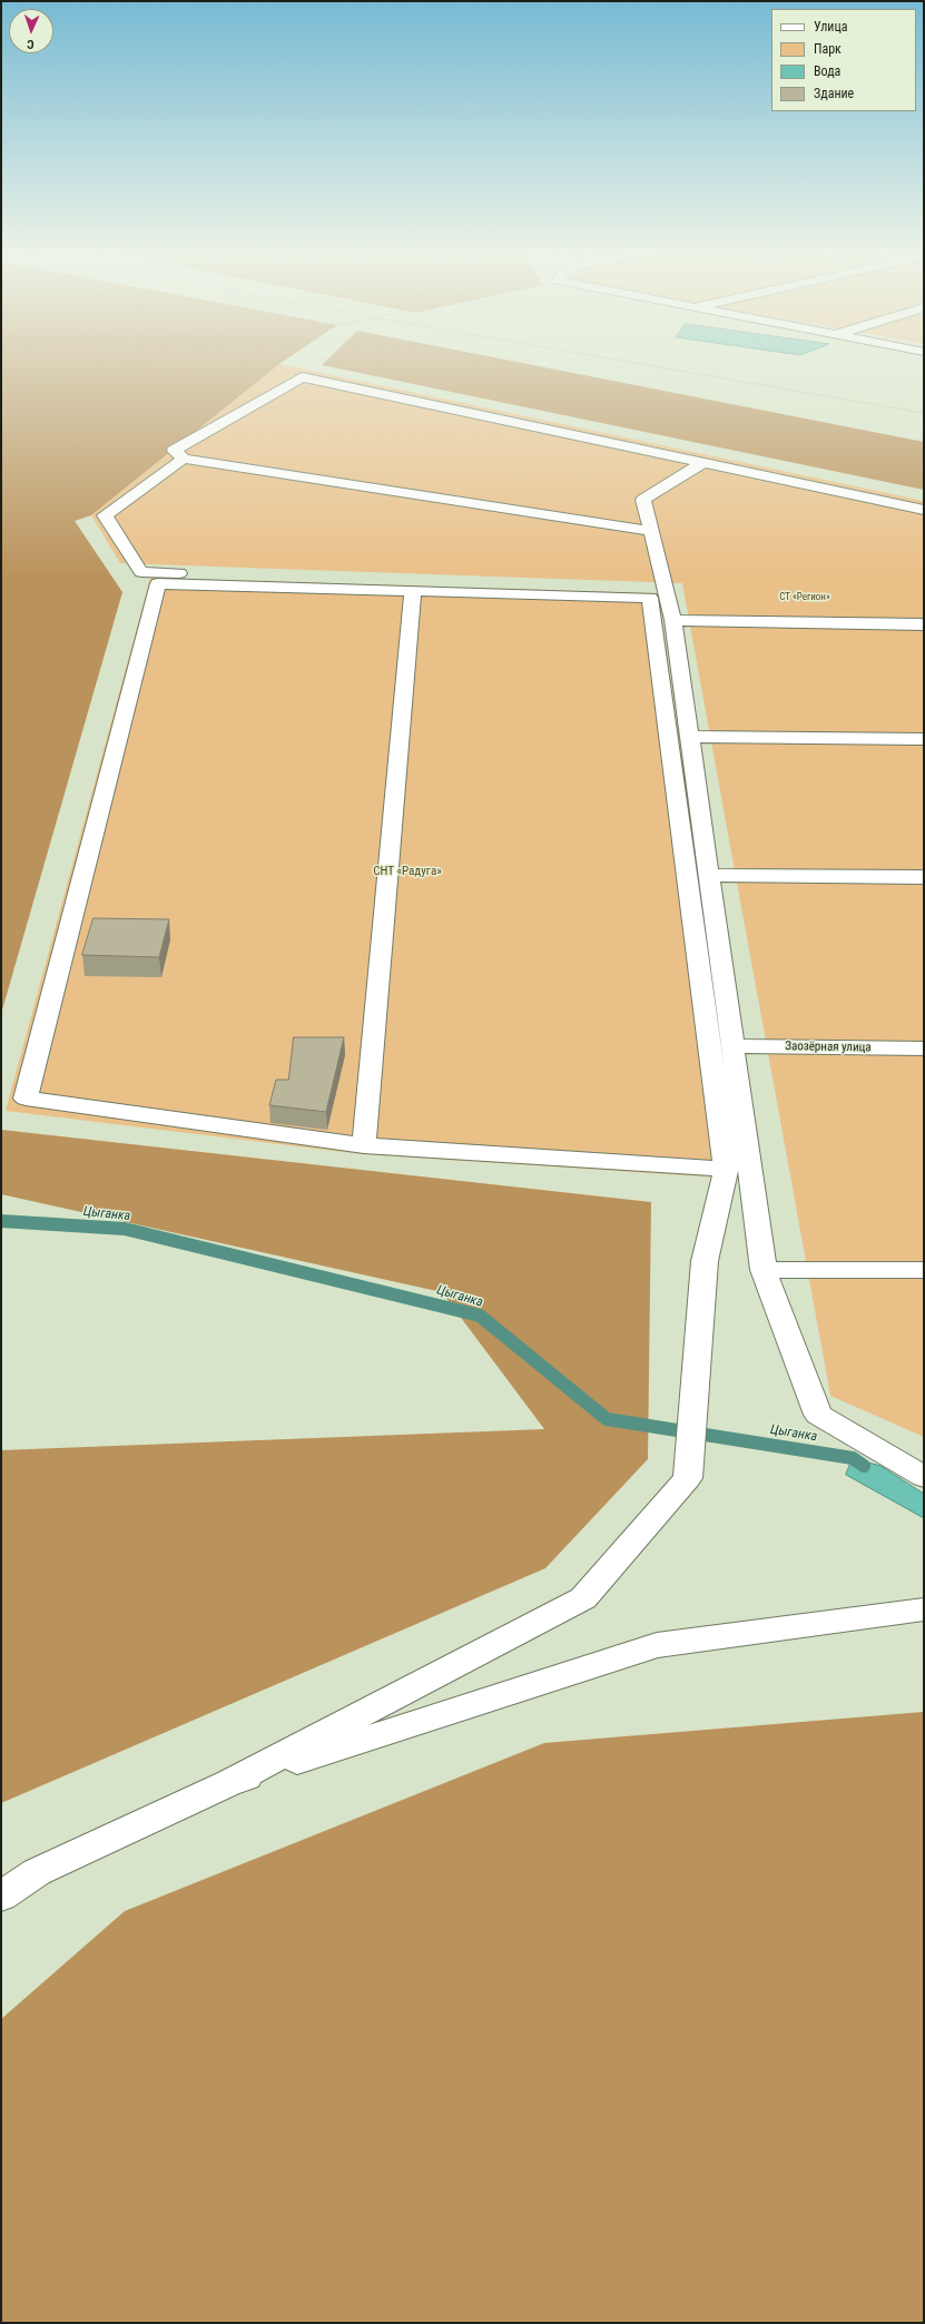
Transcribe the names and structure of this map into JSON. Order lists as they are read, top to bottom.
{
  "streets": {
    "street": ["Заозёрная улица"]
  },
  "water": ["Цыганка"],
  "parks": ["СТ «Регион»", "СНТ «Радуга»"],
  "legend": [
    "Улица",
    "Парк",
    "Вода",
    "Здание"
  ],
  "north": "bottom"
}
